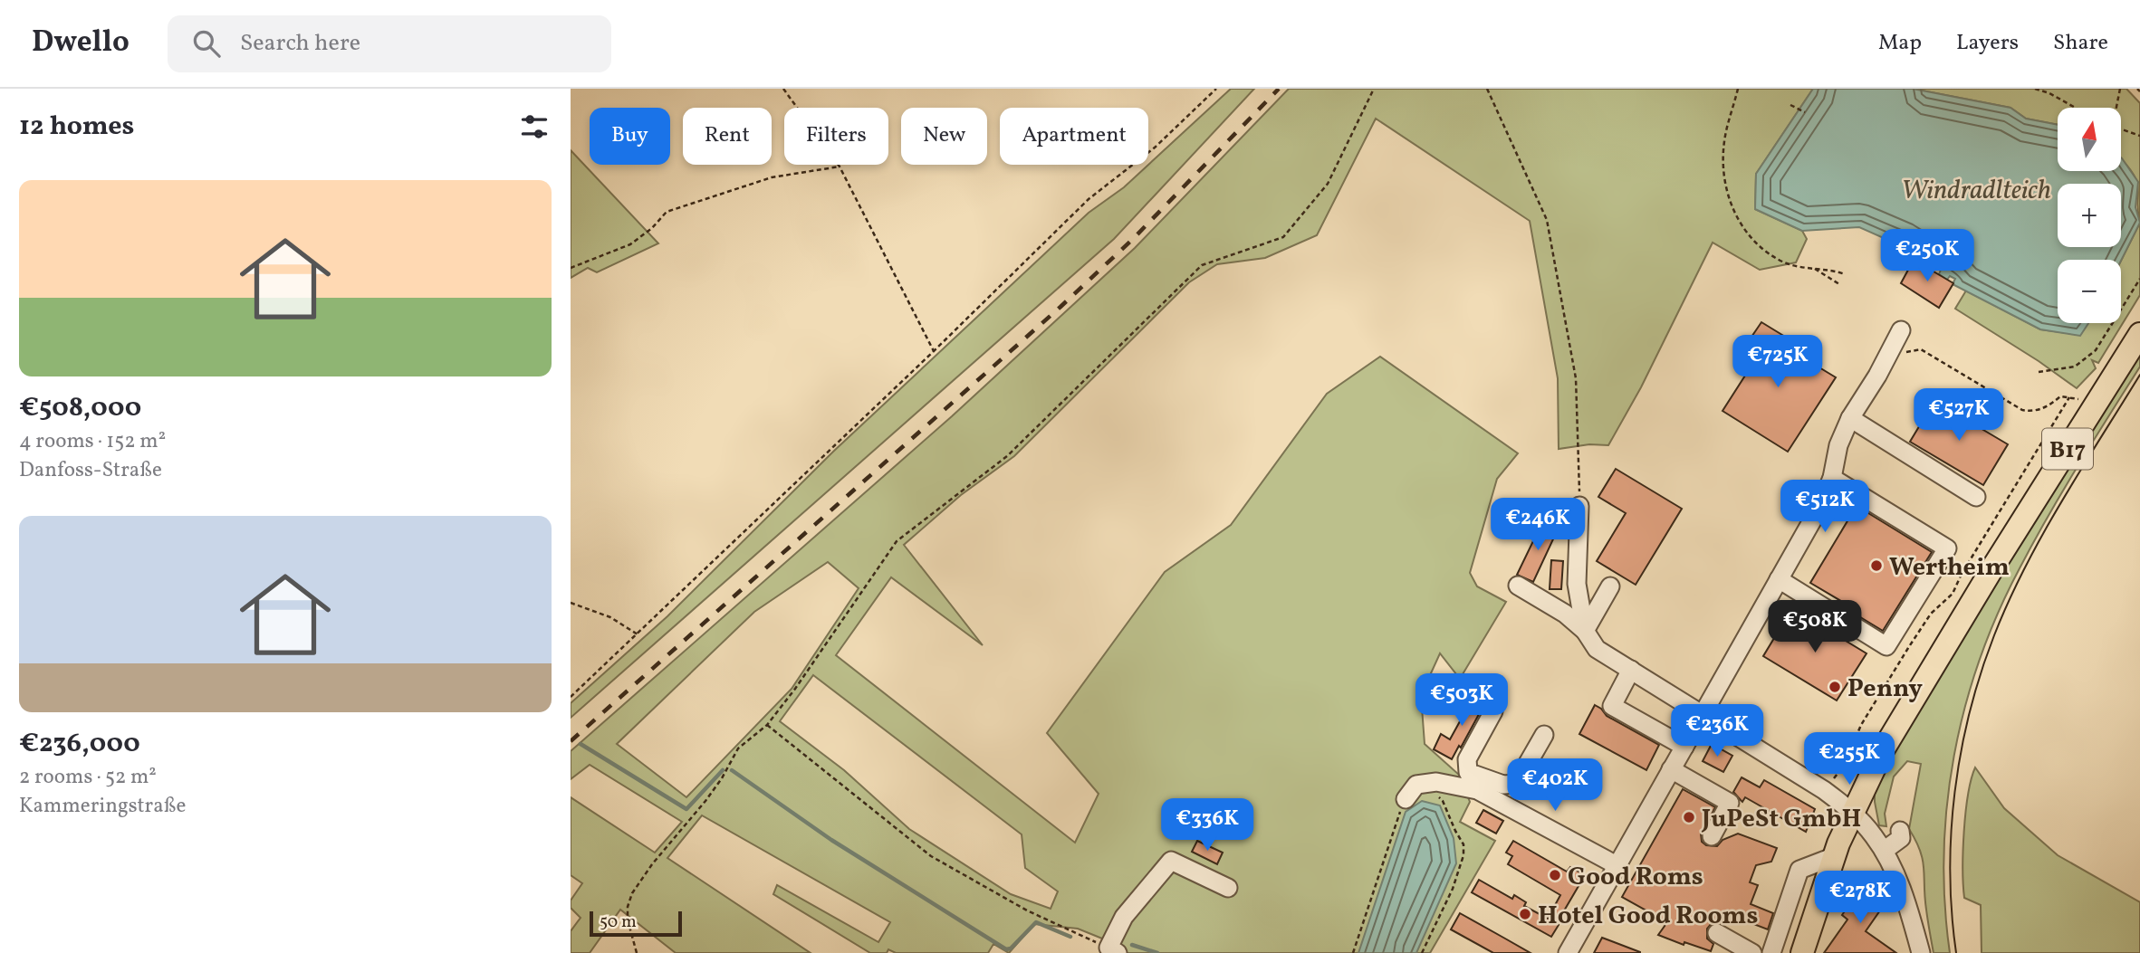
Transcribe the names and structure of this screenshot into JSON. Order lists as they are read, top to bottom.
{
  "streets": {
    "main road": ["B17"]
  },
  "water": ["Windradlteich"],
  "places": [
    "Wertheim",
    "Penny",
    "JuPeSt GmbH",
    "Good Roms",
    "Hotel Good Rooms"
  ],
  "scale_bar": "50 m",
  "north": "top",
  "page": {
    "header": "Dwello",
    "search": "Search here",
    "nav": ["Map", "Layers", "Share"],
    "heading": "12 homes",
    "map_buttons": ["+", "−"],
    "chip": [
      "Buy",
      "Rent",
      "Filters",
      "New",
      "Apartment"
    ],
    "list": [
      {
        "name": "€508,000",
        "note": "4 rooms · 152 m² · Danfoss-Straße"
      },
      {
        "name": "€236,000",
        "note": "2 rooms · 52 m² · Kammeringstraße"
      }
    ],
    "price": [
      "€250K",
      "€725K",
      "€527K",
      "€512K",
      "€246K",
      "€508K",
      "€503K",
      "€236K",
      "€255K",
      "€402K",
      "€336K",
      "€278K"
    ],
    "scale": "50 m"
  }
}
